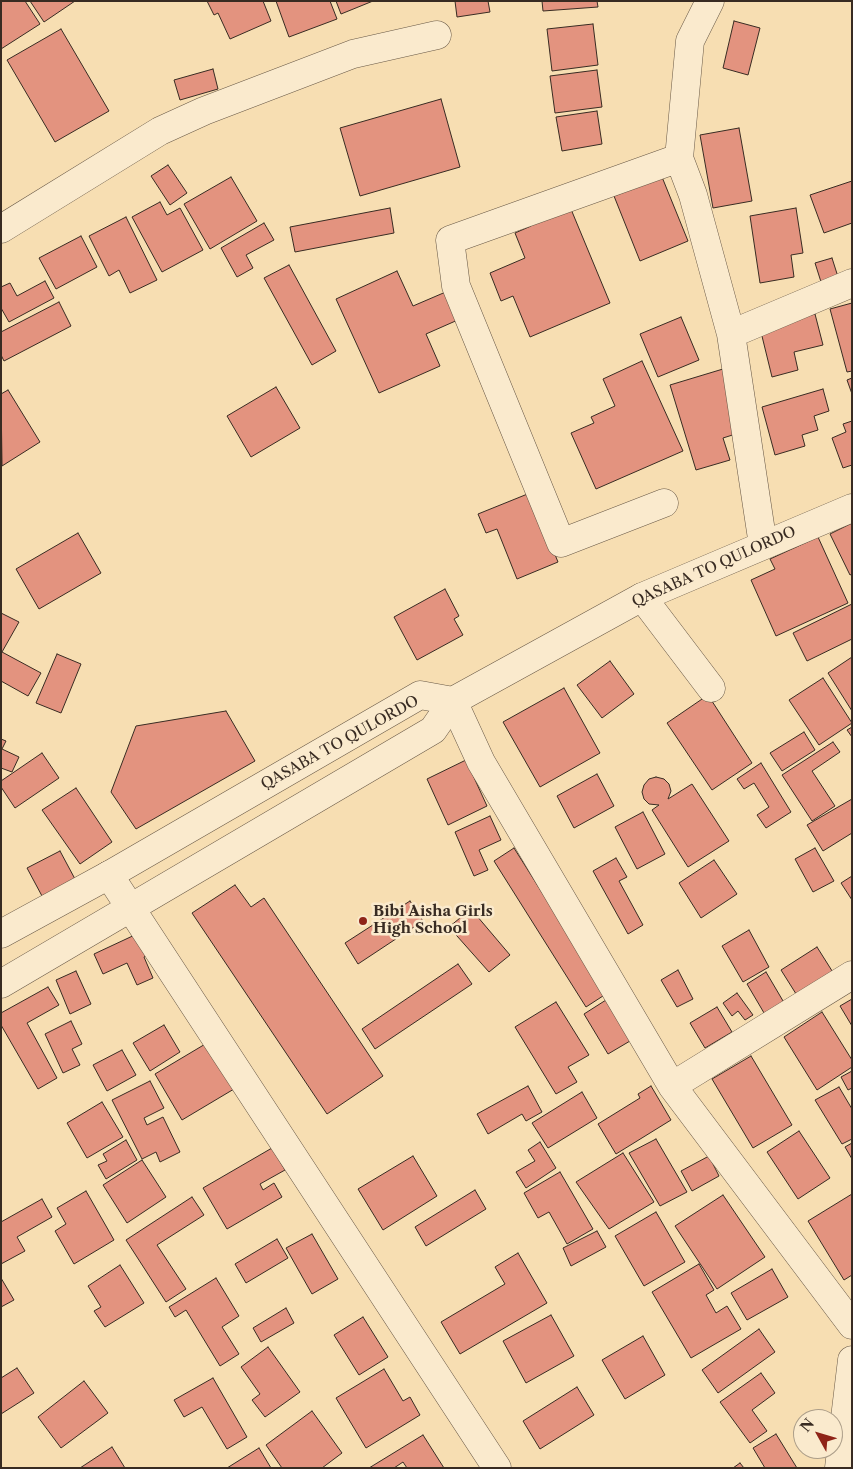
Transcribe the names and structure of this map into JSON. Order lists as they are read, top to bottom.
{
  "streets": {
    "street": ["QASABA TO QULORDO"]
  },
  "places": ["Bibi Aisha Girls High School"],
  "north": "top left"
}
